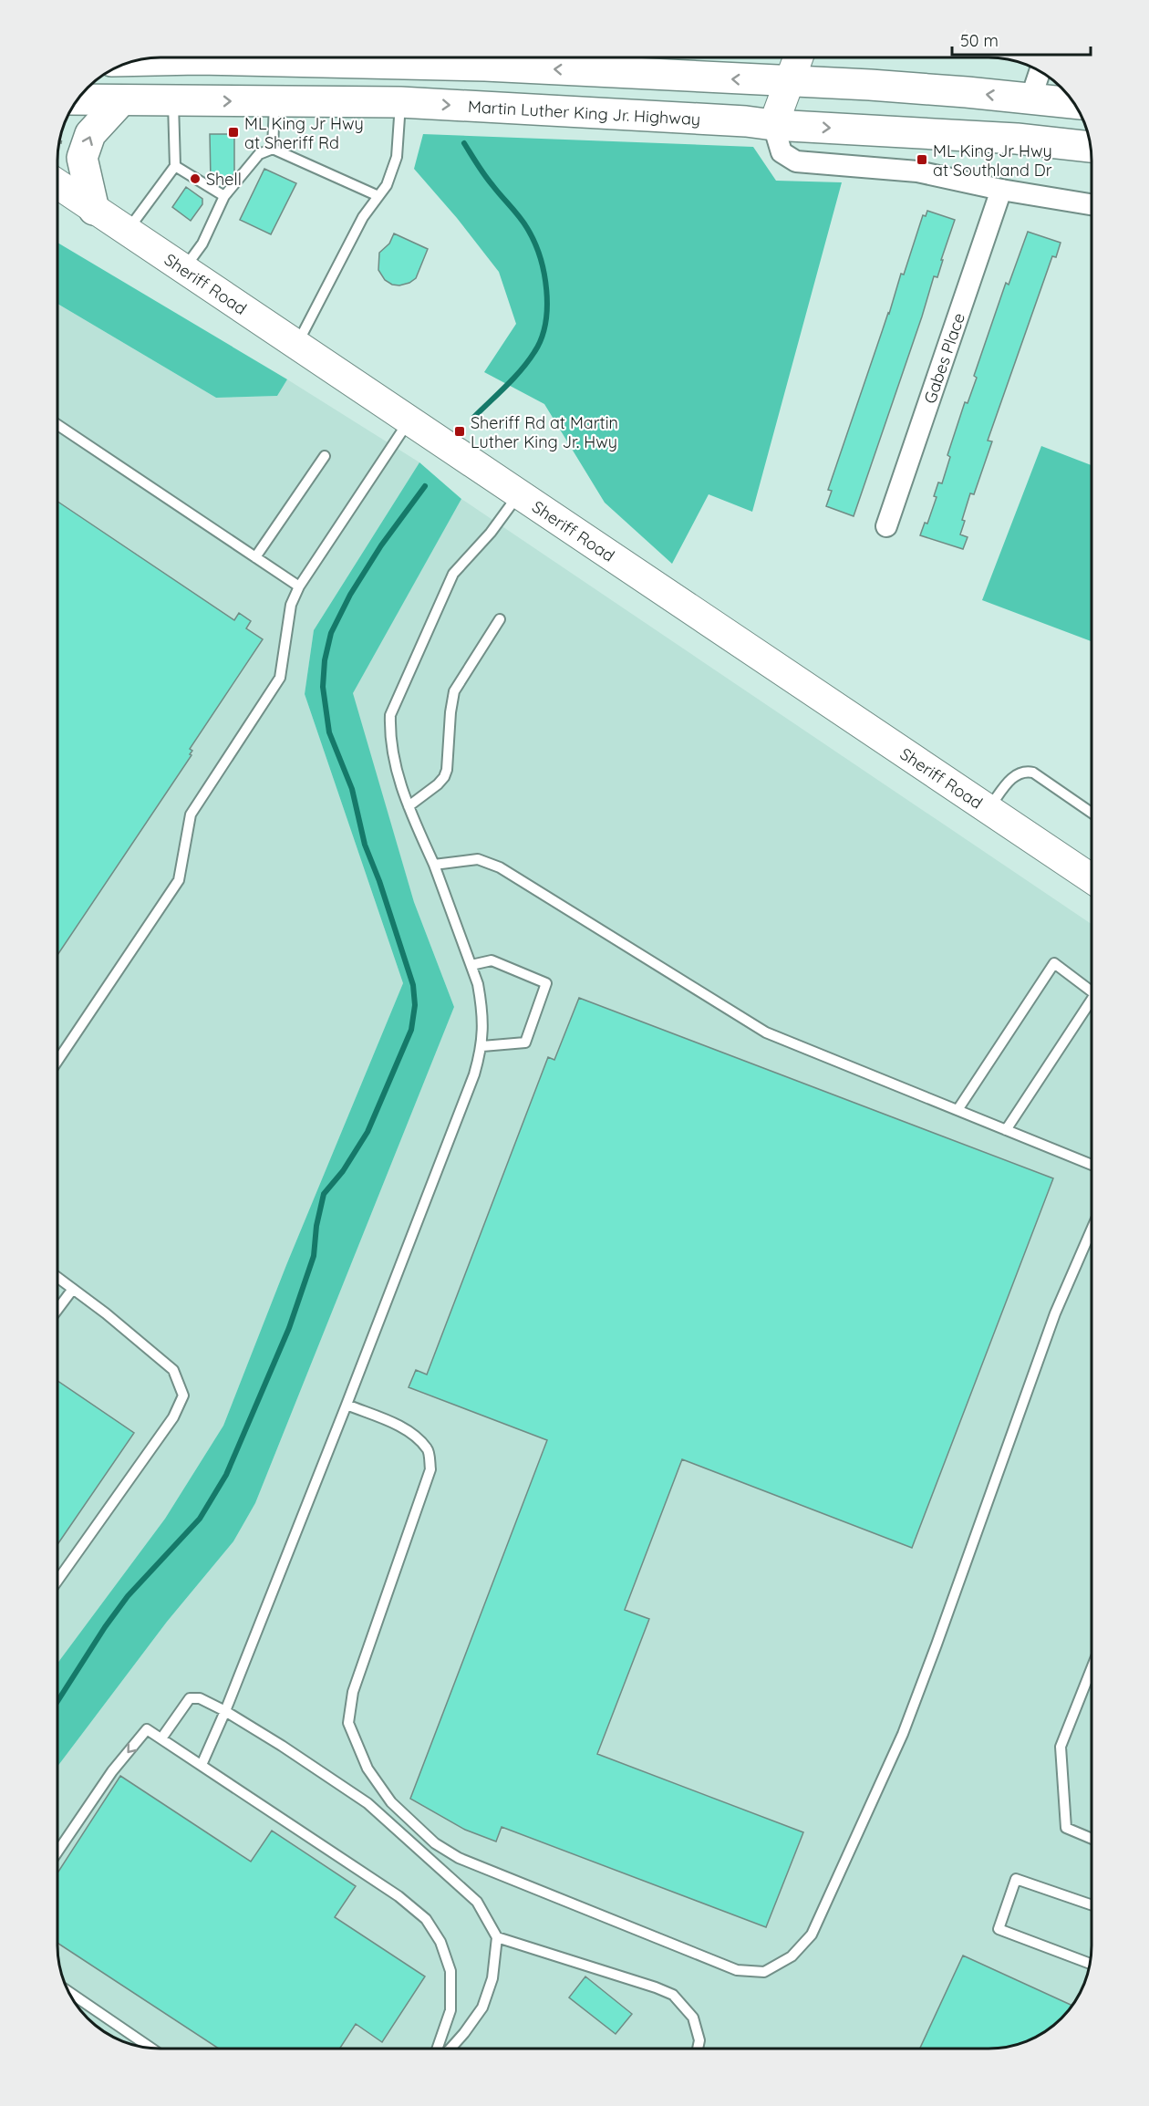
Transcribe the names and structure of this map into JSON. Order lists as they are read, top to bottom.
{
  "streets": {
    "main road": ["Martin Luther King Jr. Highway", "Sheriff Road"],
    "street": ["Gabes Place"]
  },
  "places": {
    "transit": ["ML King Jr Hwy at Sheriff Rd", "ML King Jr Hwy at Southland Dr", "Sheriff Rd at Martin Luther King Jr. Hwy"],
    "other": ["Shell"]
  },
  "scale_bar": "50 m"
}
